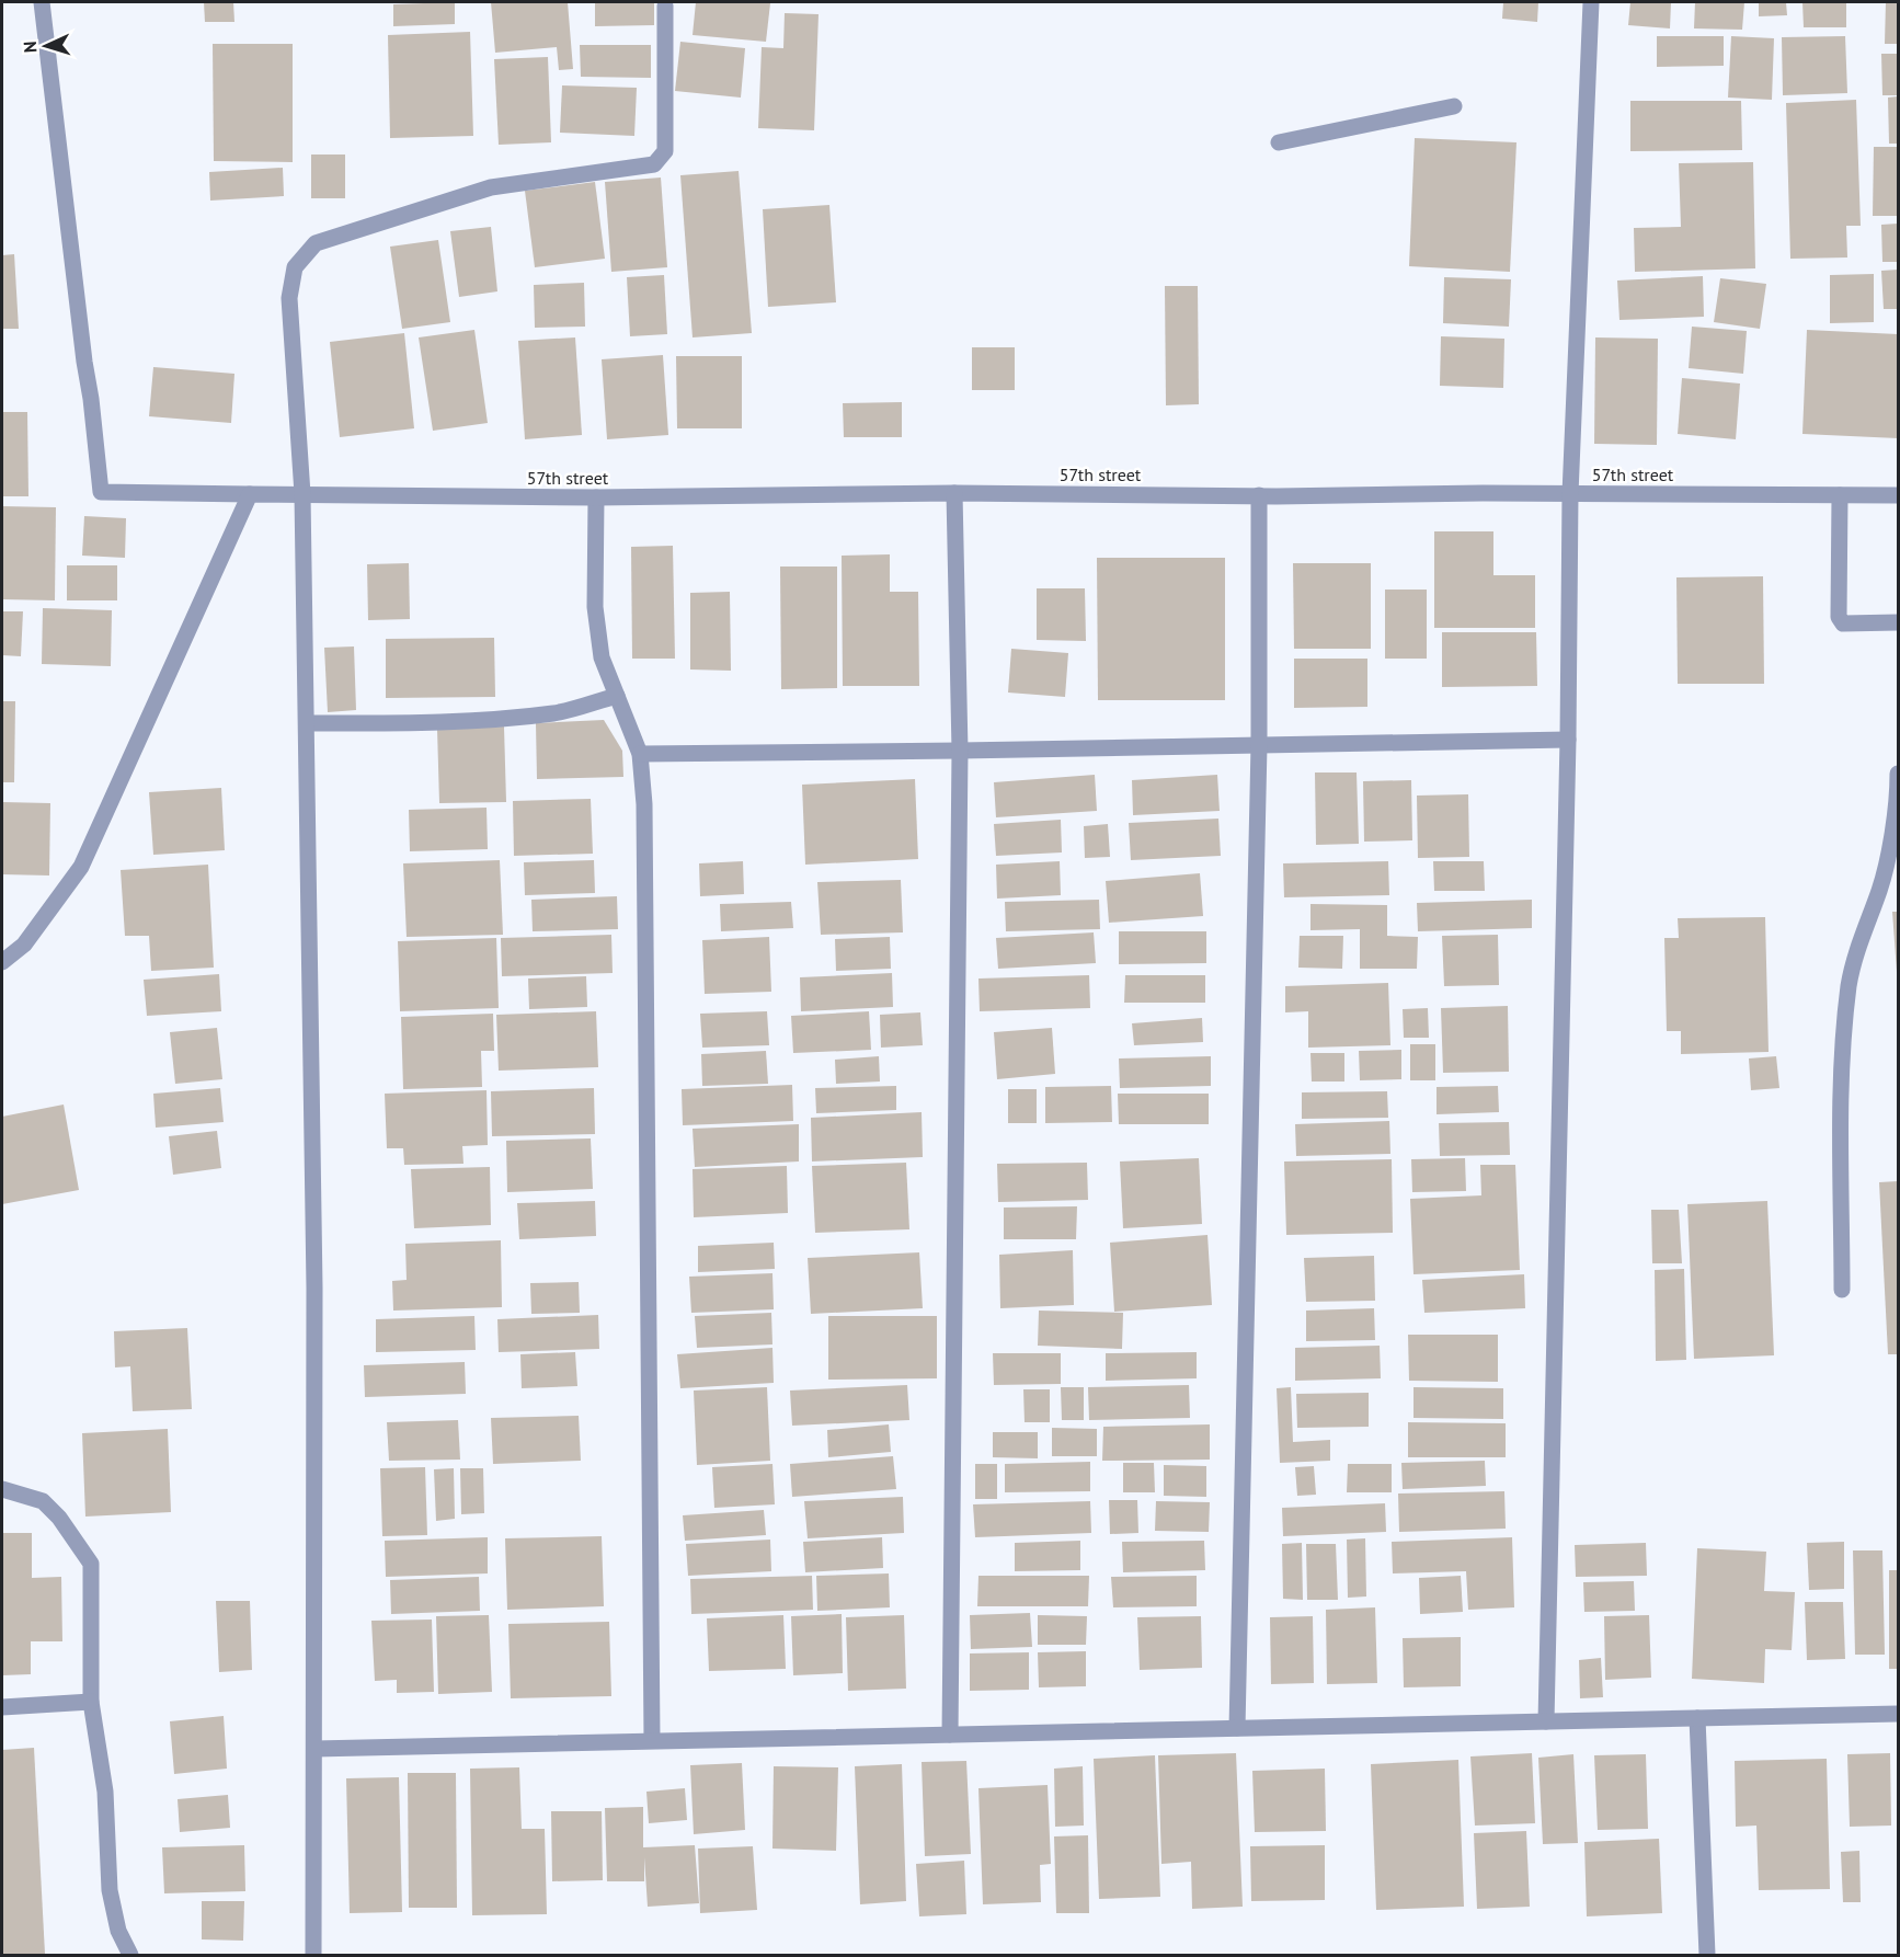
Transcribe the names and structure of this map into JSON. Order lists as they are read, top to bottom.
{
  "streets": {
    "street": ["57th street"]
  },
  "north": "left"
}
